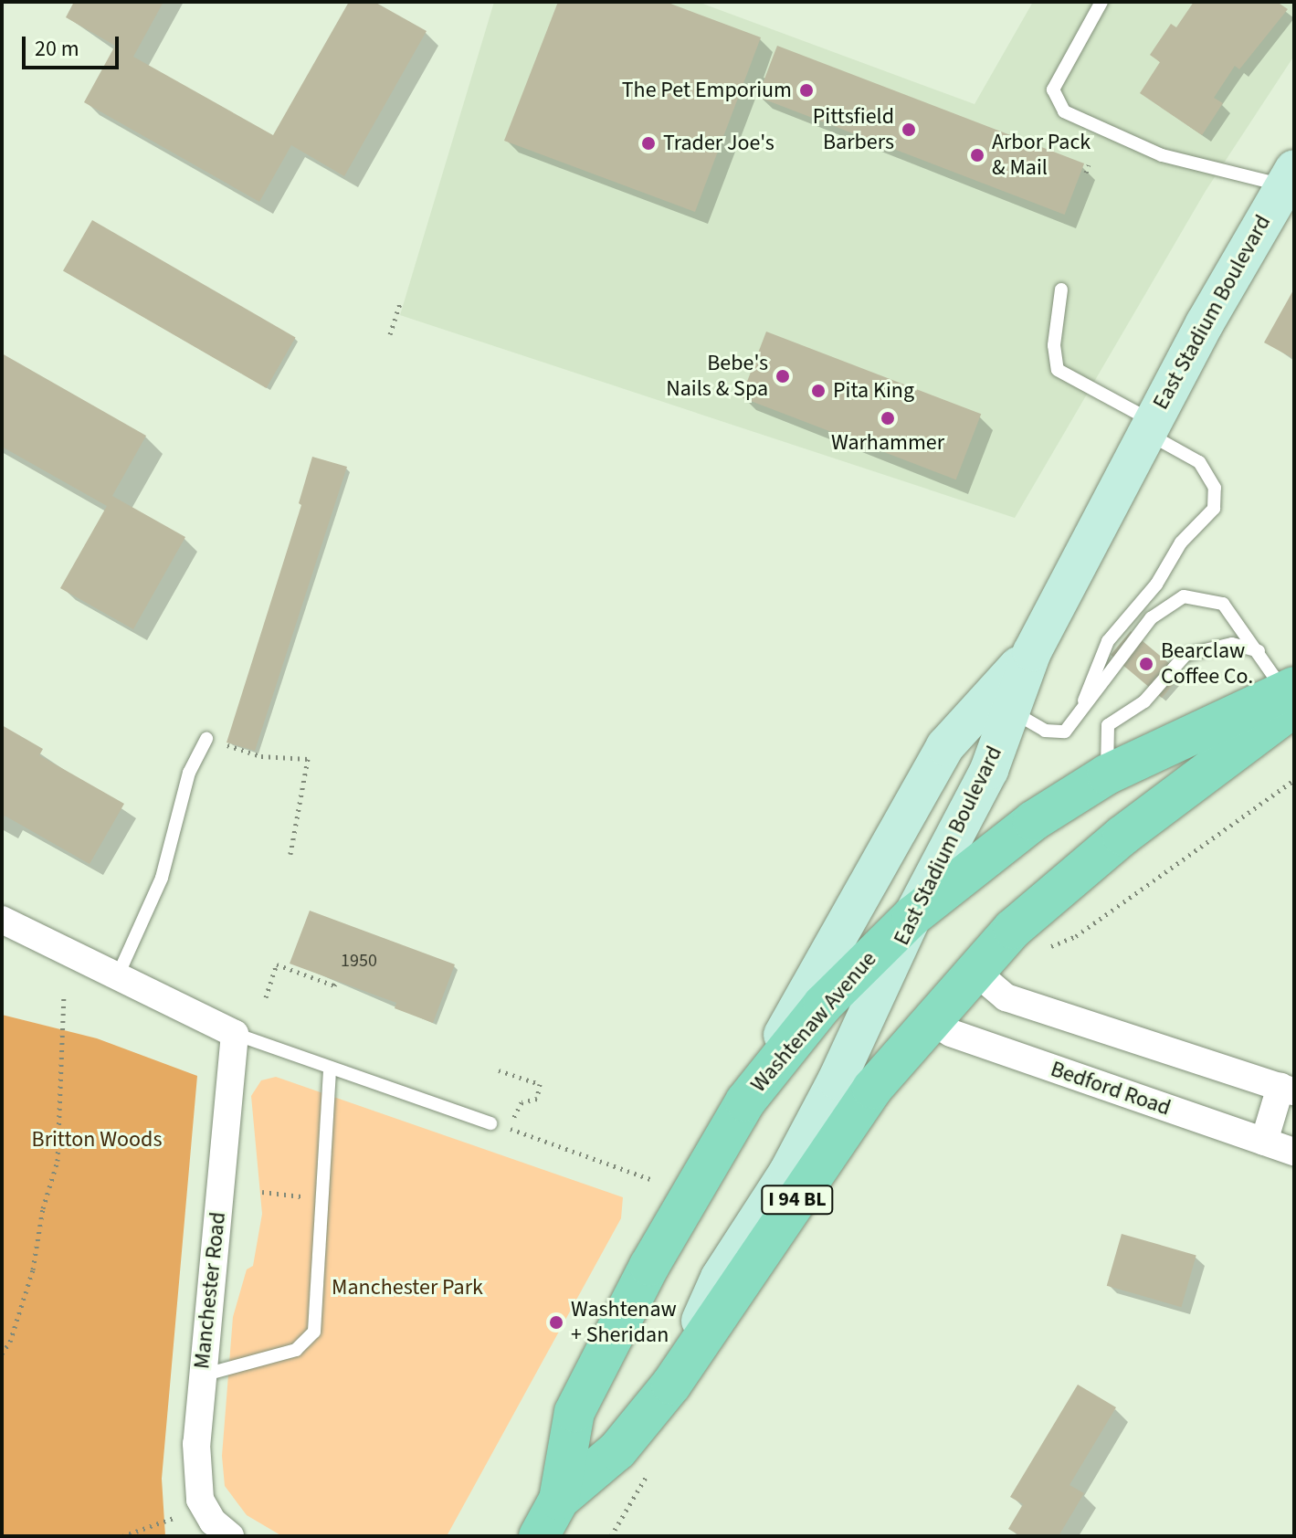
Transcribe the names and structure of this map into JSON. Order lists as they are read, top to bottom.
{
  "streets": {
    "main road": ["East Stadium Boulevard", "Washtenaw Avenue", "I 94 BL"],
    "street": ["Bedford Road", "Manchester Road"]
  },
  "crossings": [
    ["East Stadium Boulevard", "Washtenaw Avenue"],
    ["Washtenaw Avenue", "Bedford Road"]
  ],
  "parks": ["Britton Woods", "Manchester Park"],
  "places": [
    "The Pet Emporium",
    "Pittsfield Barbers",
    "Trader Joe's",
    "Arbor Pack & Mail",
    "Bebe's Nails & Spa",
    "Pita King",
    "Warhammer",
    "Bearclaw Coffee Co.",
    "Washtenaw + Sheridan"
  ],
  "house_numbers": ["1950"],
  "scale_bar": "20 m"
}
